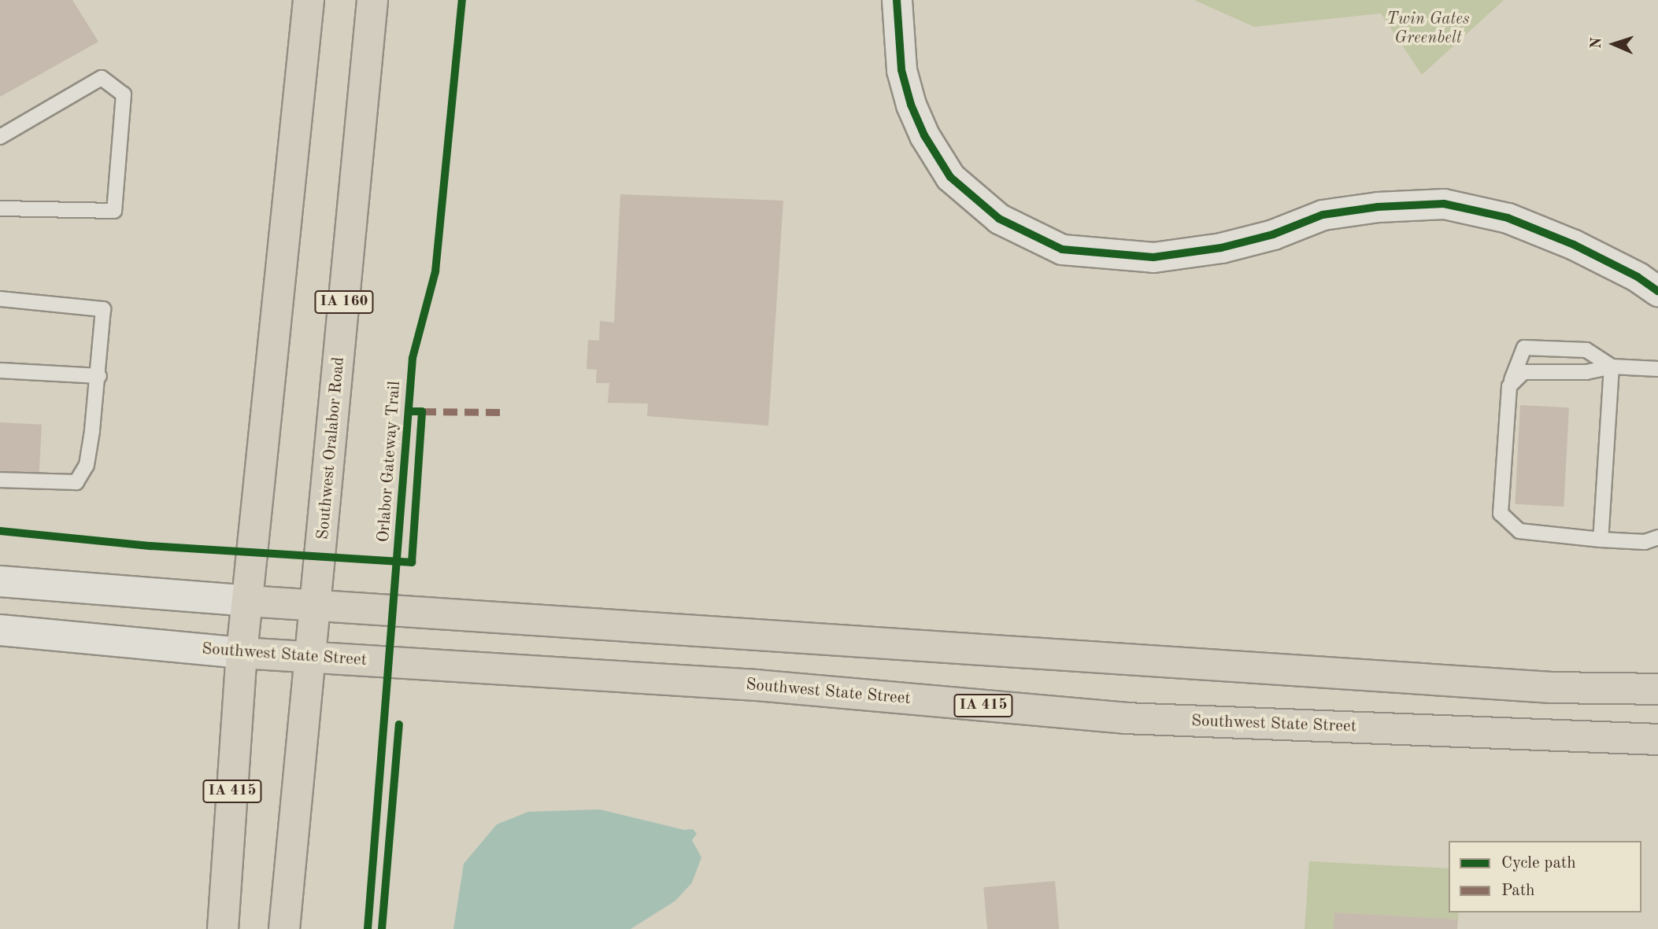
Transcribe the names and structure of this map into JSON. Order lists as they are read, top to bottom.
{
  "streets": {
    "main road": [
      "IA 160",
      "Southwest Oralabor Road",
      "Southwest State Street",
      "IA 415"
    ],
    "cycle path": ["Orlabor Gateway Trail"]
  },
  "crossings": [
    ["Southwest Oralabor Road", "Southwest State Street"],
    ["Southwest State Street", "IA 415"]
  ],
  "parks": ["Twin Gates Greenbelt"],
  "legend": ["Cycle path", "Path"],
  "north": "left"
}
